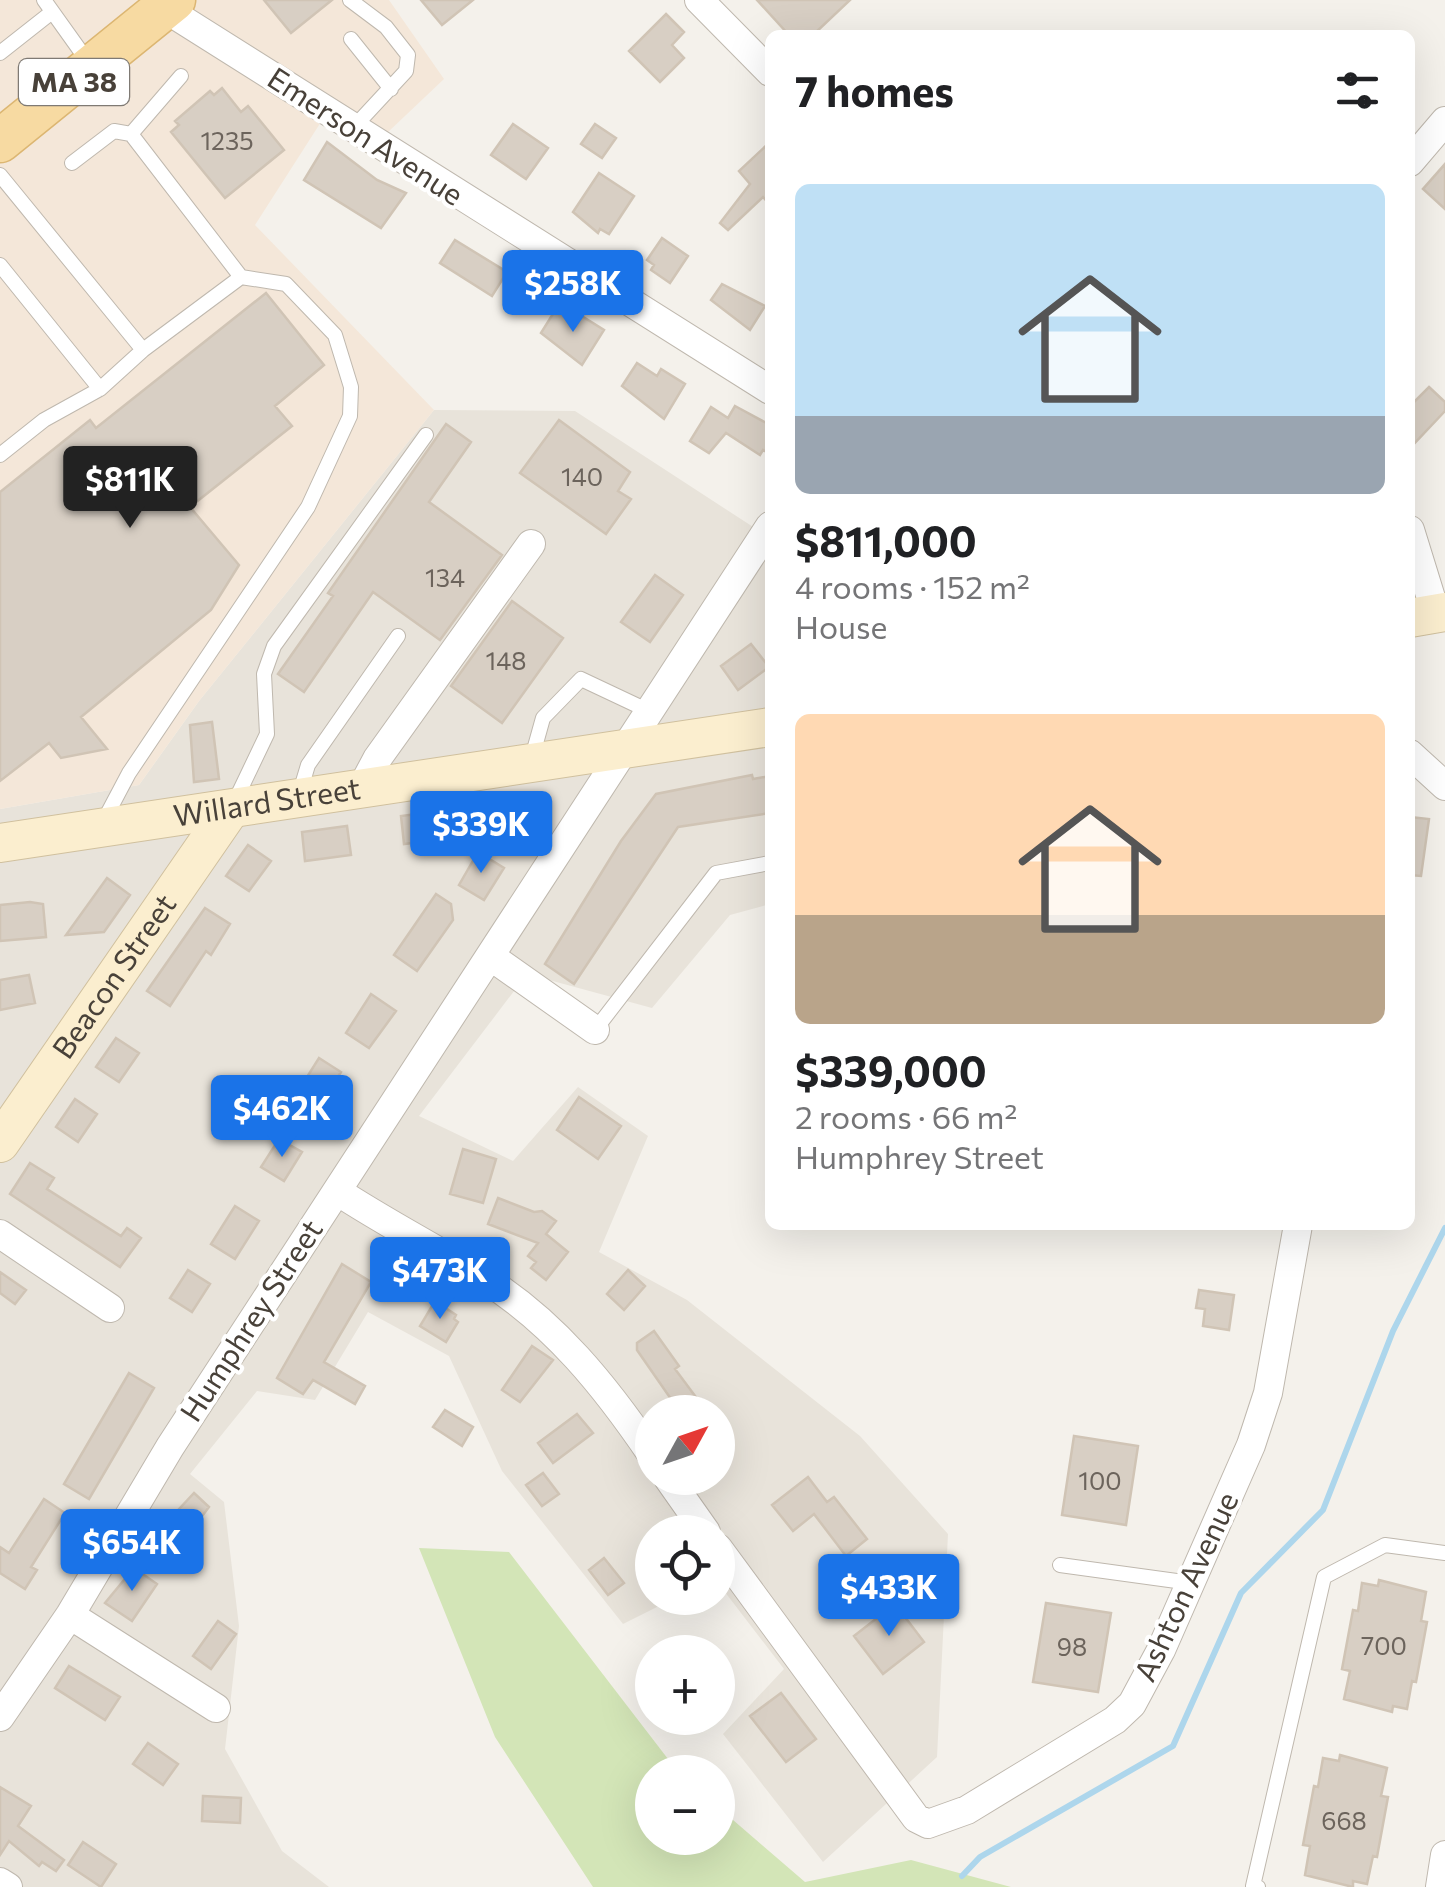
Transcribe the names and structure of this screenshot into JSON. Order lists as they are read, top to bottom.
{
  "streets": {
    "main road": ["MA 38", "Willard Street", "Beacon Street"],
    "street": ["Emerson Avenue", "Humphrey Street", "Ashton Avenue"]
  },
  "crossings": [
    ["MA 38", "Emerson Avenue"],
    ["Willard Street", "Beacon Street"],
    ["Willard Street", "Humphrey Street"]
  ],
  "house_numbers": [
    "1235",
    "140",
    "134",
    "148",
    "100",
    "700",
    "98",
    "668"
  ],
  "north": "top right",
  "page": {
    "heading": "7 homes",
    "list": [
      {
        "name": "$811,000",
        "note": "4 rooms · 152 m² · House"
      },
      {
        "name": "$339,000",
        "note": "2 rooms · 66 m² · Humphrey Street"
      }
    ],
    "price": [
      "$258K",
      "$811K",
      "$339K",
      "$462K",
      "$473K",
      "$654K",
      "$433K"
    ],
    "map_buttons": ["+", "−"]
  }
}
